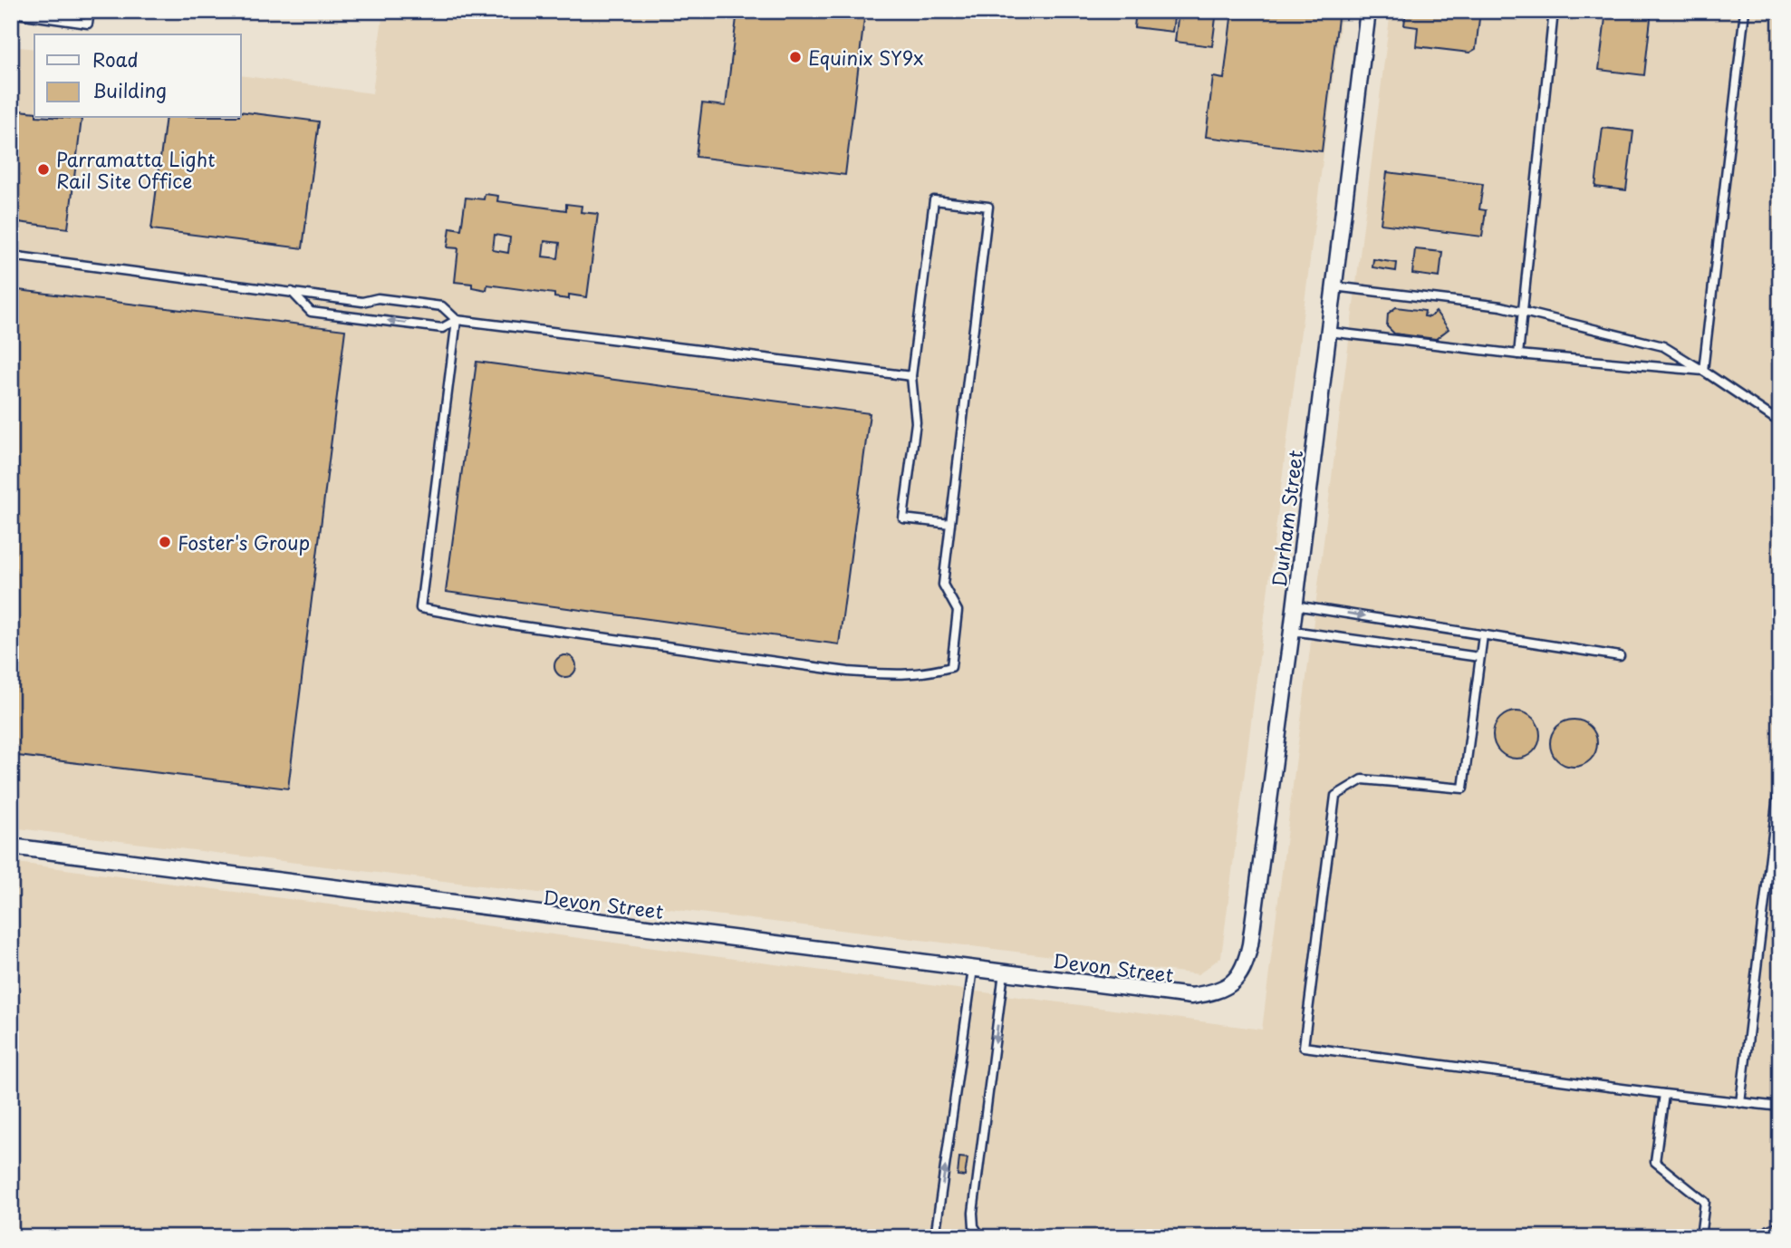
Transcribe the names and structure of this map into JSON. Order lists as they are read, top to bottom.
{
  "streets": {
    "street": ["Durham Street", "Devon Street"]
  },
  "crossings": [
    ["Durham Street", "Devon Street"]
  ],
  "places": ["Equinix SY9x", "Parramatta Light Rail Site Office", "Foster's Group"],
  "legend": ["Road", "Building"]
}
